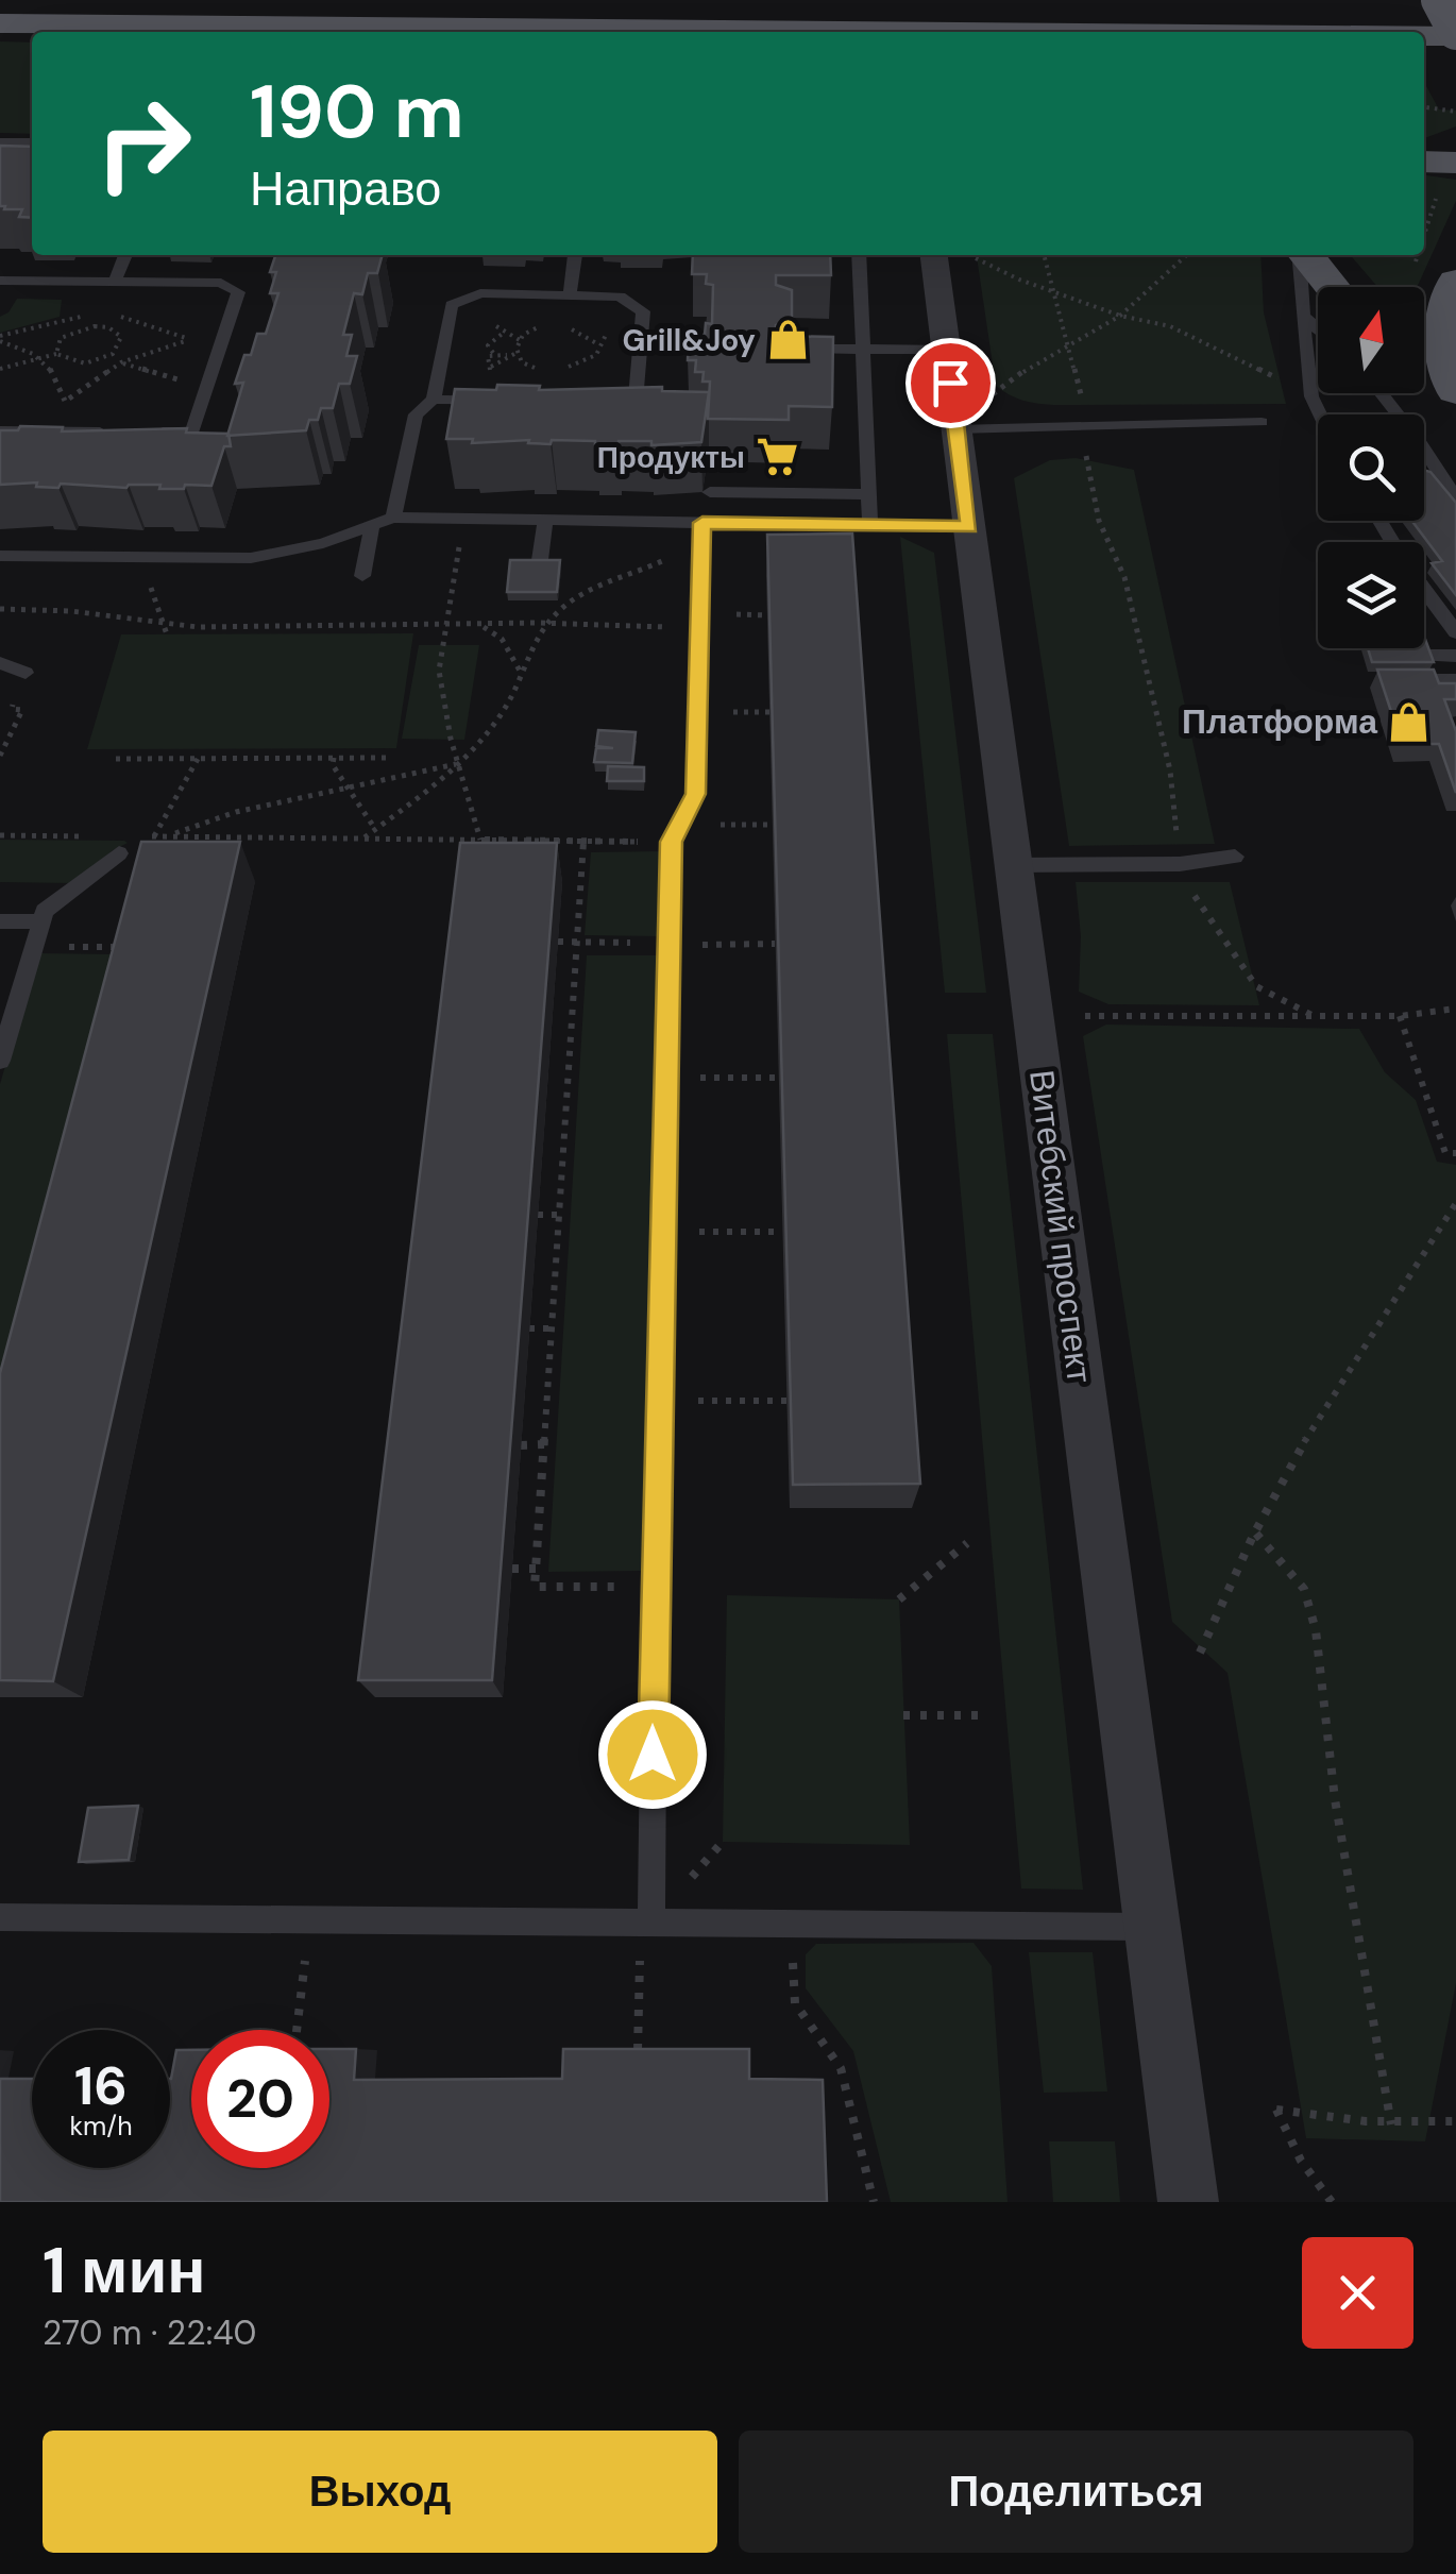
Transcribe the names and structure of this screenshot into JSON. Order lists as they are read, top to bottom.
{
  "streets": {
    "street": ["Витебский проспект"]
  },
  "places": {
    "shop": ["Grill&Joy", "Платформа"],
    "supermarket": ["Продукты"]
  },
  "north": "top",
  "page": {
    "turn": ["190 m", "Направо"],
    "speed": "16 km/h",
    "limit": "20",
    "heading": ["1 мин", "270 m · 22:40"],
    "buttons": ["Выход", "Поделиться"]
  }
}
